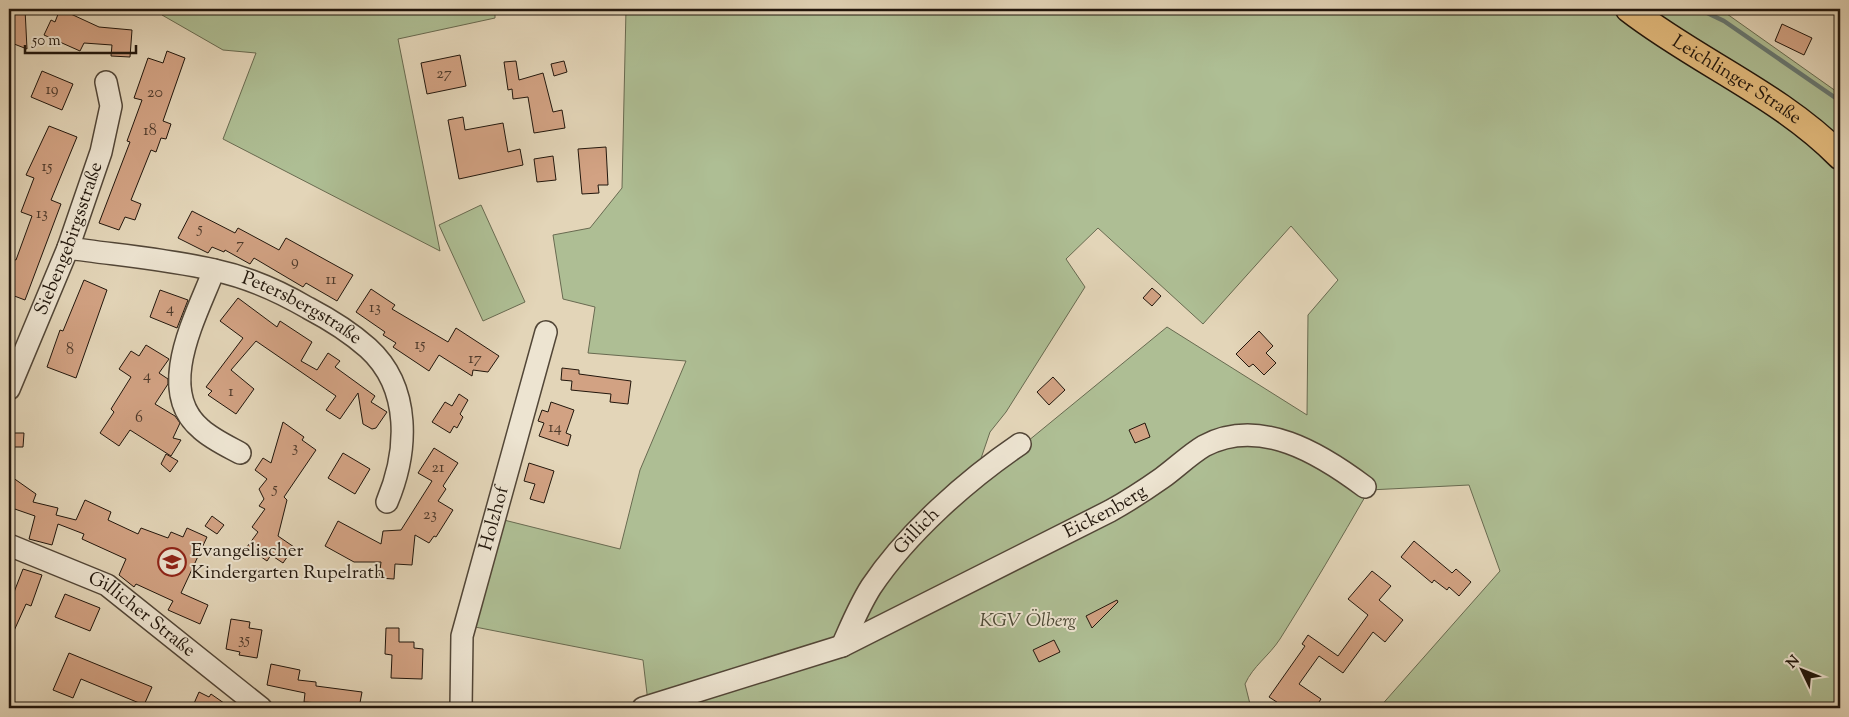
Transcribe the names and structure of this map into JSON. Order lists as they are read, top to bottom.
{
  "streets": {
    "main road": ["Leichlinger Straße"],
    "street": [
      "Siebengebirgsstraße",
      "Petersbergstraße",
      "Eickenberg",
      "Holzhof",
      "Gillich",
      "Gillicher Straße"
    ]
  },
  "crossings": [
    ["Siebengebirgsstraße", "Petersbergstraße"],
    ["Eickenberg", "Gillich"]
  ],
  "parks": ["KGV Ölberg"],
  "places": {
    "school or university": ["Evangelischer Kindergarten Rupelrath"]
  },
  "house_numbers": [
    "27",
    "19",
    "20",
    "18",
    "15",
    "13",
    "5",
    "7",
    "9",
    "11",
    "13",
    "4",
    "15",
    "8",
    "17",
    "4",
    "1",
    "6",
    "14",
    "3",
    "21",
    "5",
    "23",
    "35"
  ],
  "scale_bar": "50 m",
  "north": "top left"
}
